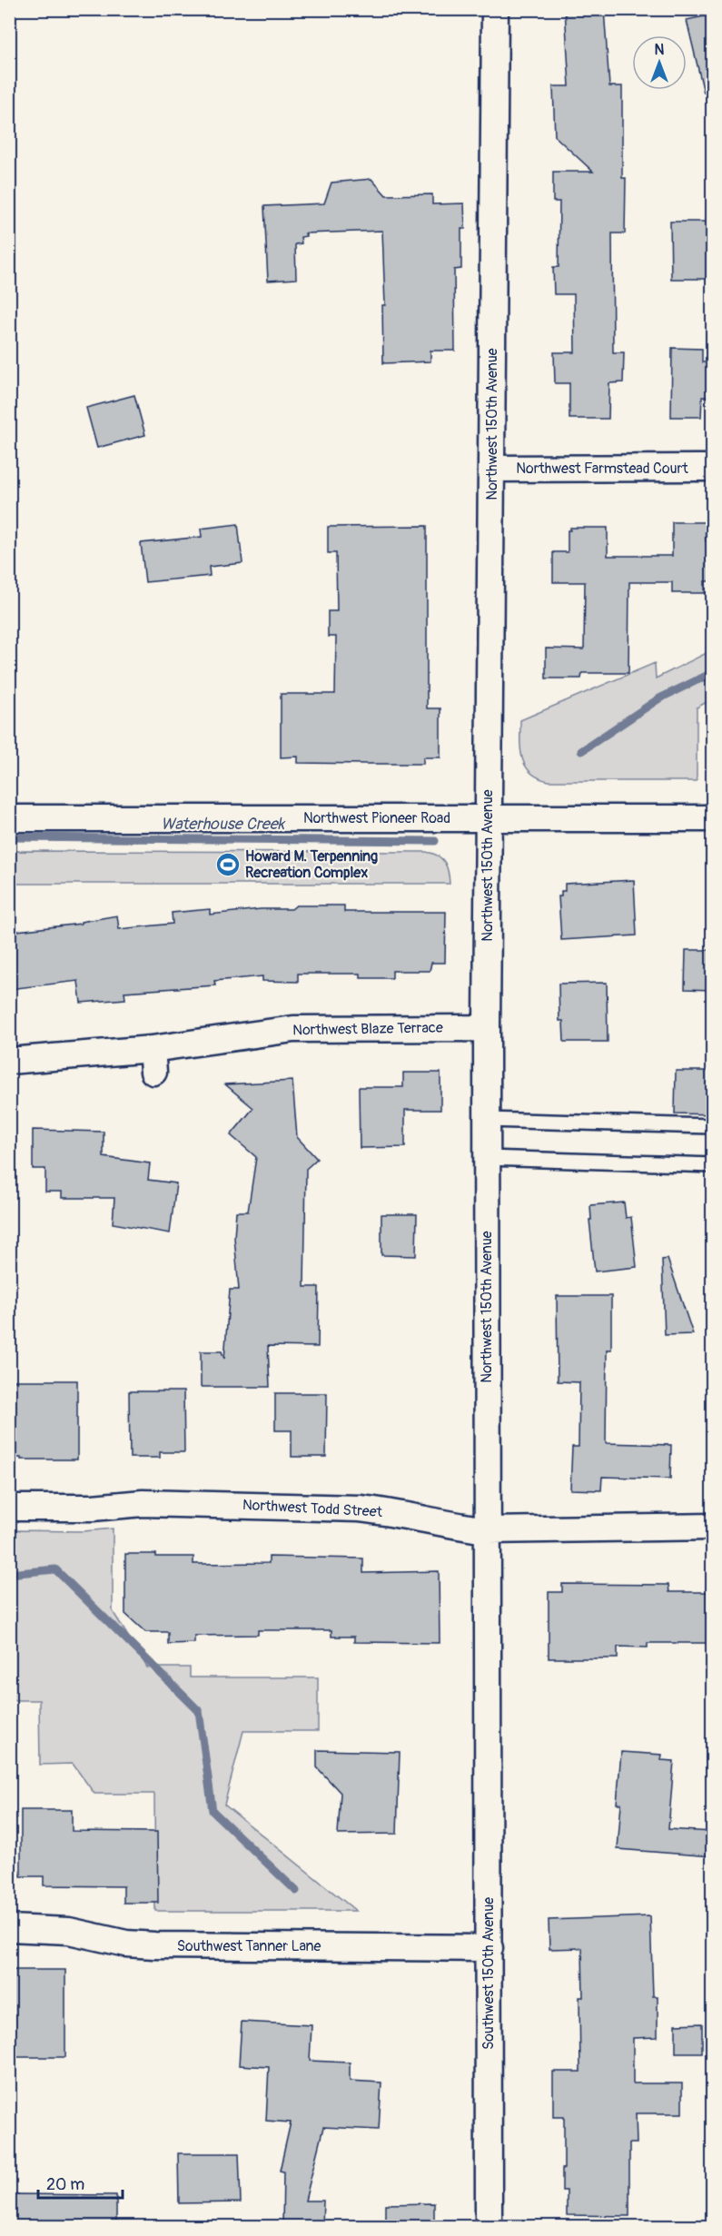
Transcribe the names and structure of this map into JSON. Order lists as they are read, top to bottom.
{
  "streets": {
    "street": [
      "Northwest 150th Avenue",
      "Northwest Farmstead Court",
      "Northwest Pioneer Road",
      "Northwest Blaze Terrace",
      "Northwest Todd Street",
      "Southwest Tanner Lane",
      "Southwest 150th Avenue"
    ]
  },
  "crossings": [
    ["Northwest 150th Avenue", "Northwest Farmstead Court"],
    ["Northwest 150th Avenue", "Northwest Pioneer Road"],
    ["Northwest 150th Avenue", "Northwest Blaze Terrace"],
    ["Northwest 150th Avenue", "Northwest Todd Street"],
    ["Northwest 150th Avenue", "Southwest 150th Avenue"],
    ["Southwest Tanner Lane", "Southwest 150th Avenue"]
  ],
  "water": ["Waterhouse Creek"],
  "places": {
    "sports": ["Howard M. Terpenning Recreation Complex"]
  },
  "scale_bar": "20 m",
  "north": "top"
}
